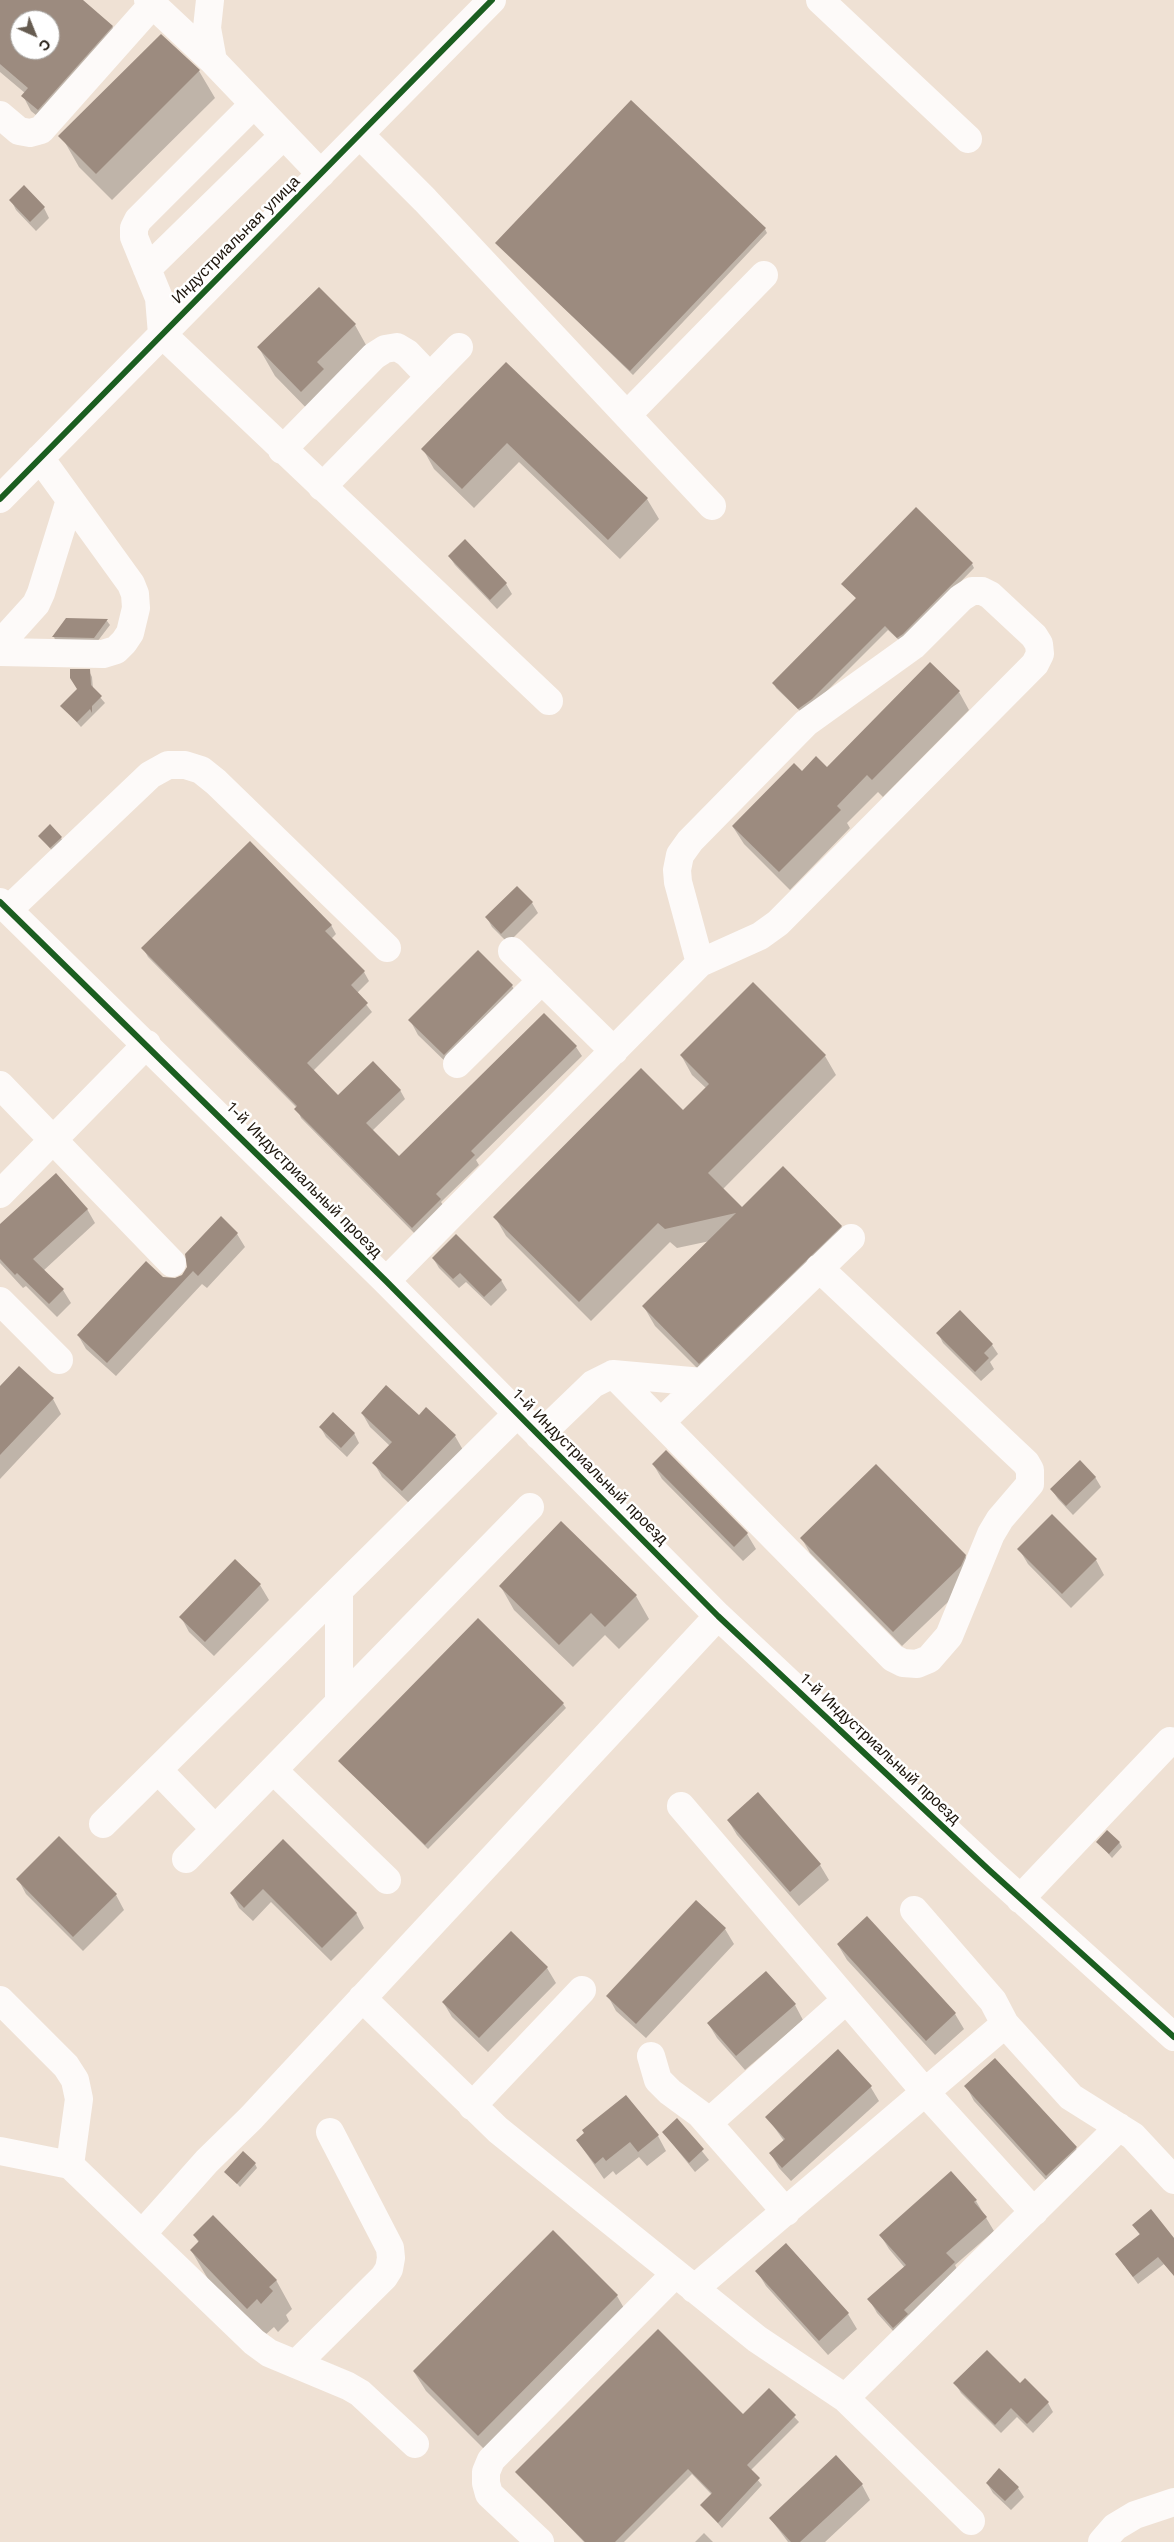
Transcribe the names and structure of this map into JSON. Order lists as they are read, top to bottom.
{
  "streets": {
    "street": ["Индустриальная улица", "1-й Индустриальный проезд"]
  },
  "north": "bottom right"
}
